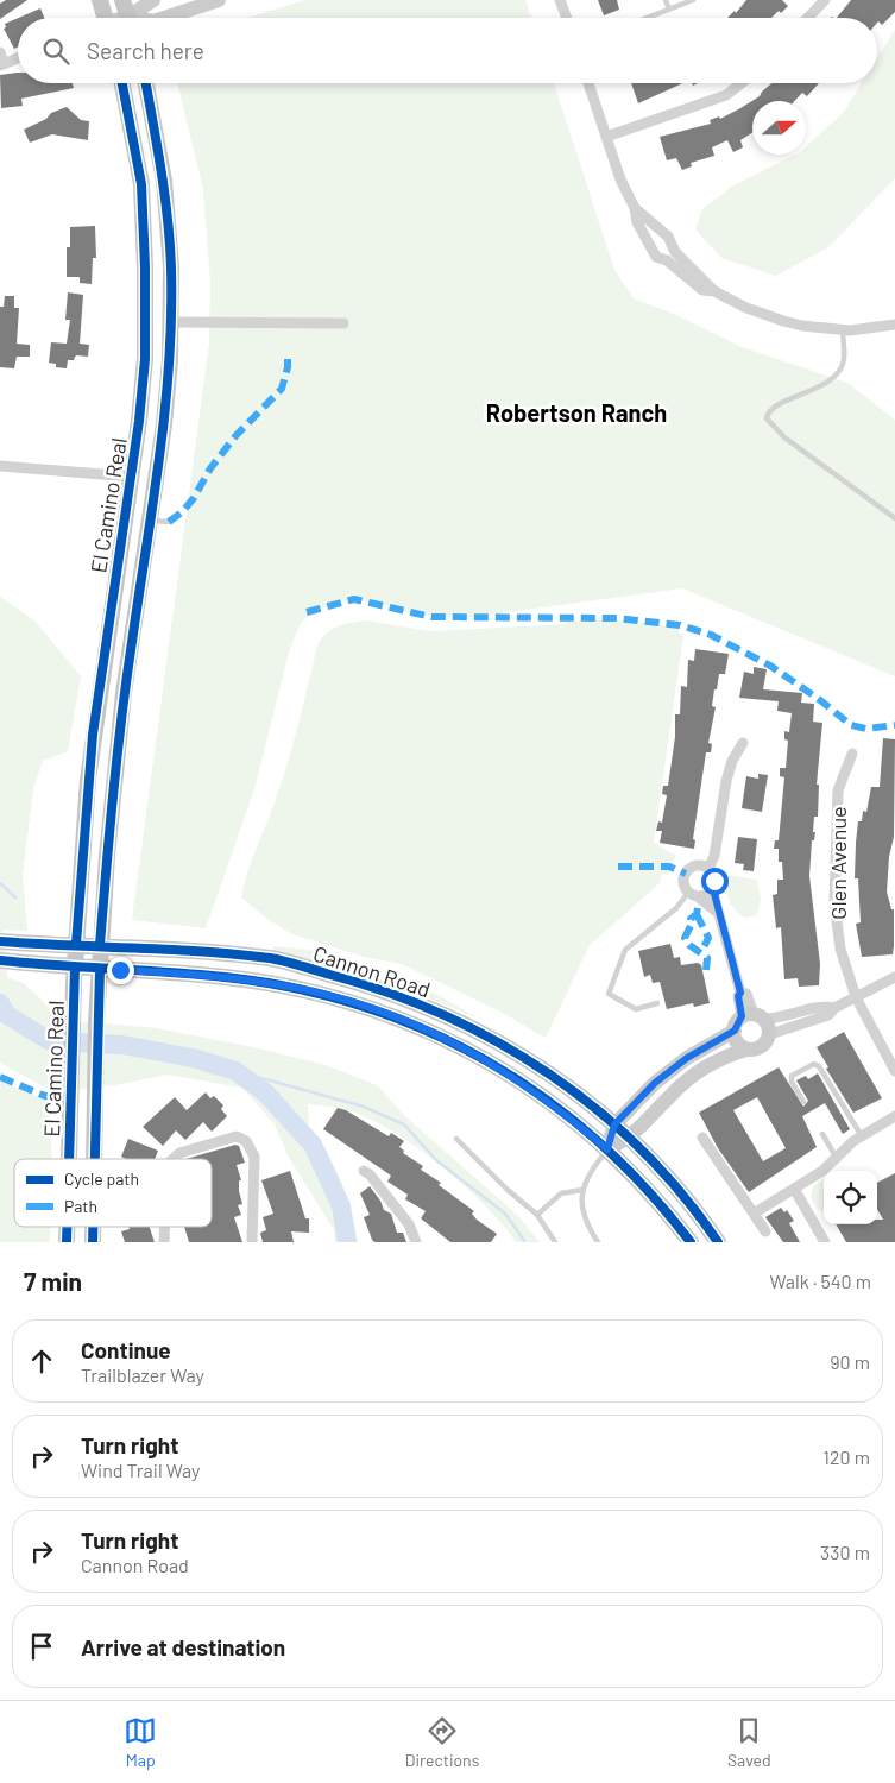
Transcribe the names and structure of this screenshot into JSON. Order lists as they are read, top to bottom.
{
  "streets": {
    "main road": ["El Camino Real", "Cannon Road"],
    "street": ["Glen Avenue"]
  },
  "crossings": [
    ["El Camino Real", "Cannon Road"]
  ],
  "districts": ["Robertson Ranch"],
  "legend": ["Cycle path", "Path"],
  "north": "right",
  "page": {
    "search": "Search here",
    "heading": ["7 min", "Walk · 540 m"],
    "list": [
      ["Continue", "Trailblazer Way", "90 m"],
      ["Turn right", "Wind Trail Way", "120 m"],
      ["Turn right", "Cannon Road", "330 m"],
      "Arrive at destination"
    ],
    "nav": ["Map", "Directions", "Saved"]
  }
}
